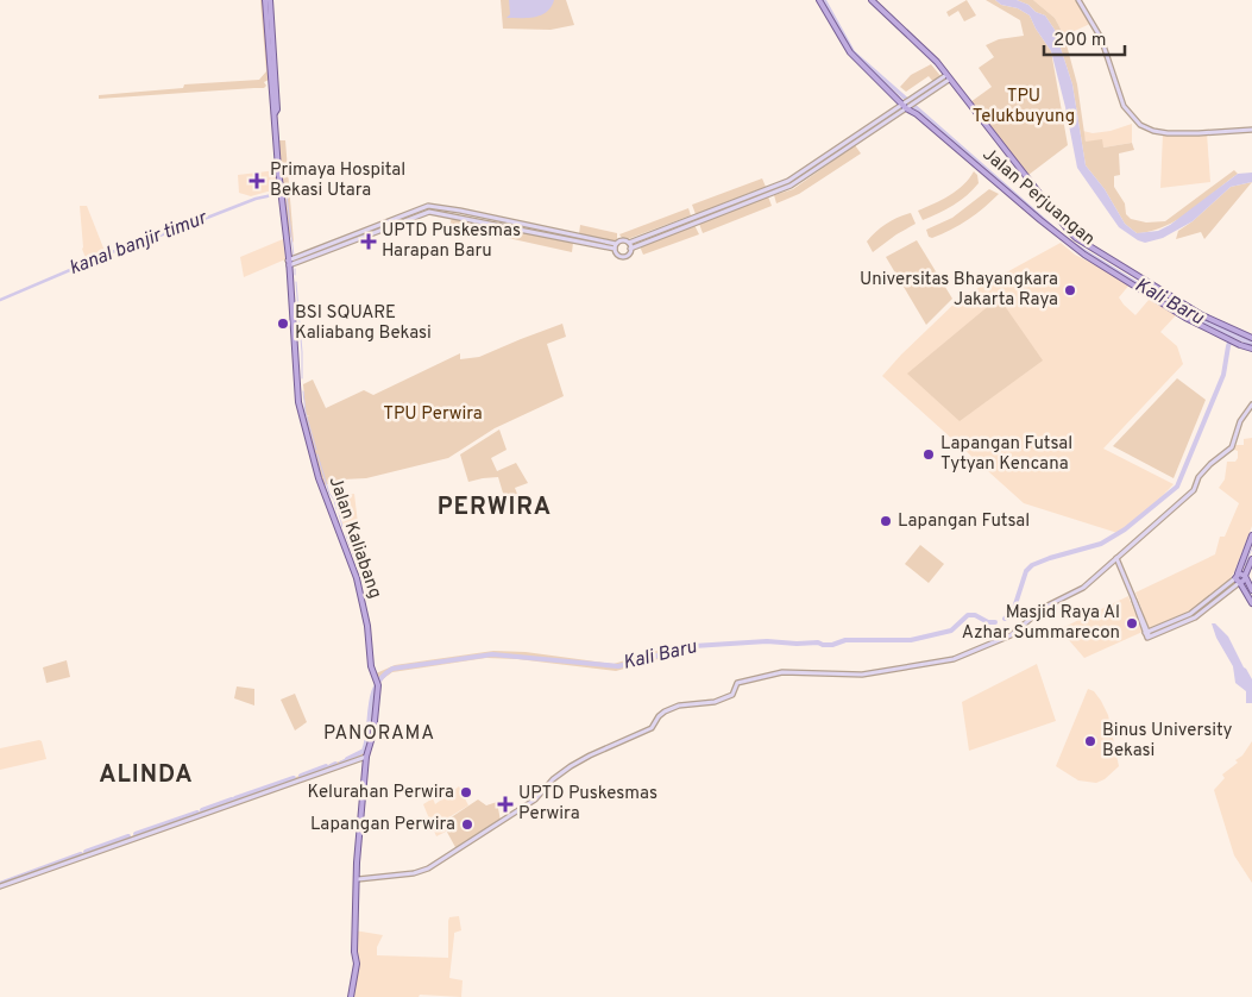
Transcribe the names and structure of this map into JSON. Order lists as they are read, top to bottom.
{
  "streets": {
    "main road": ["Jalan Perjuangan", "Jalan Kaliabang"]
  },
  "districts": ["PERWIRA", "PANORAMA", "ALINDA"],
  "water": ["kanal banjir timur", "Kali Baru"],
  "parks": ["TPU Telukbuyung", "TPU Perwira"],
  "places": {
    "health": ["Primaya Hospital Bekasi Utara", "UPTD Puskesmas Harapan Baru", "UPTD Puskesmas Perwira"],
    "other": [
      "Universitas Bhayangkara Jakarta Raya",
      "BSI SQUARE Kaliabang Bekasi",
      "Lapangan Futsal Tytyan Kencana",
      "Lapangan Futsal",
      "Masjid Raya Al Azhar Summarecon",
      "Binus University Bekasi",
      "Kelurahan Perwira",
      "Lapangan Perwira"
    ]
  },
  "scale_bar": "200 m"
}
